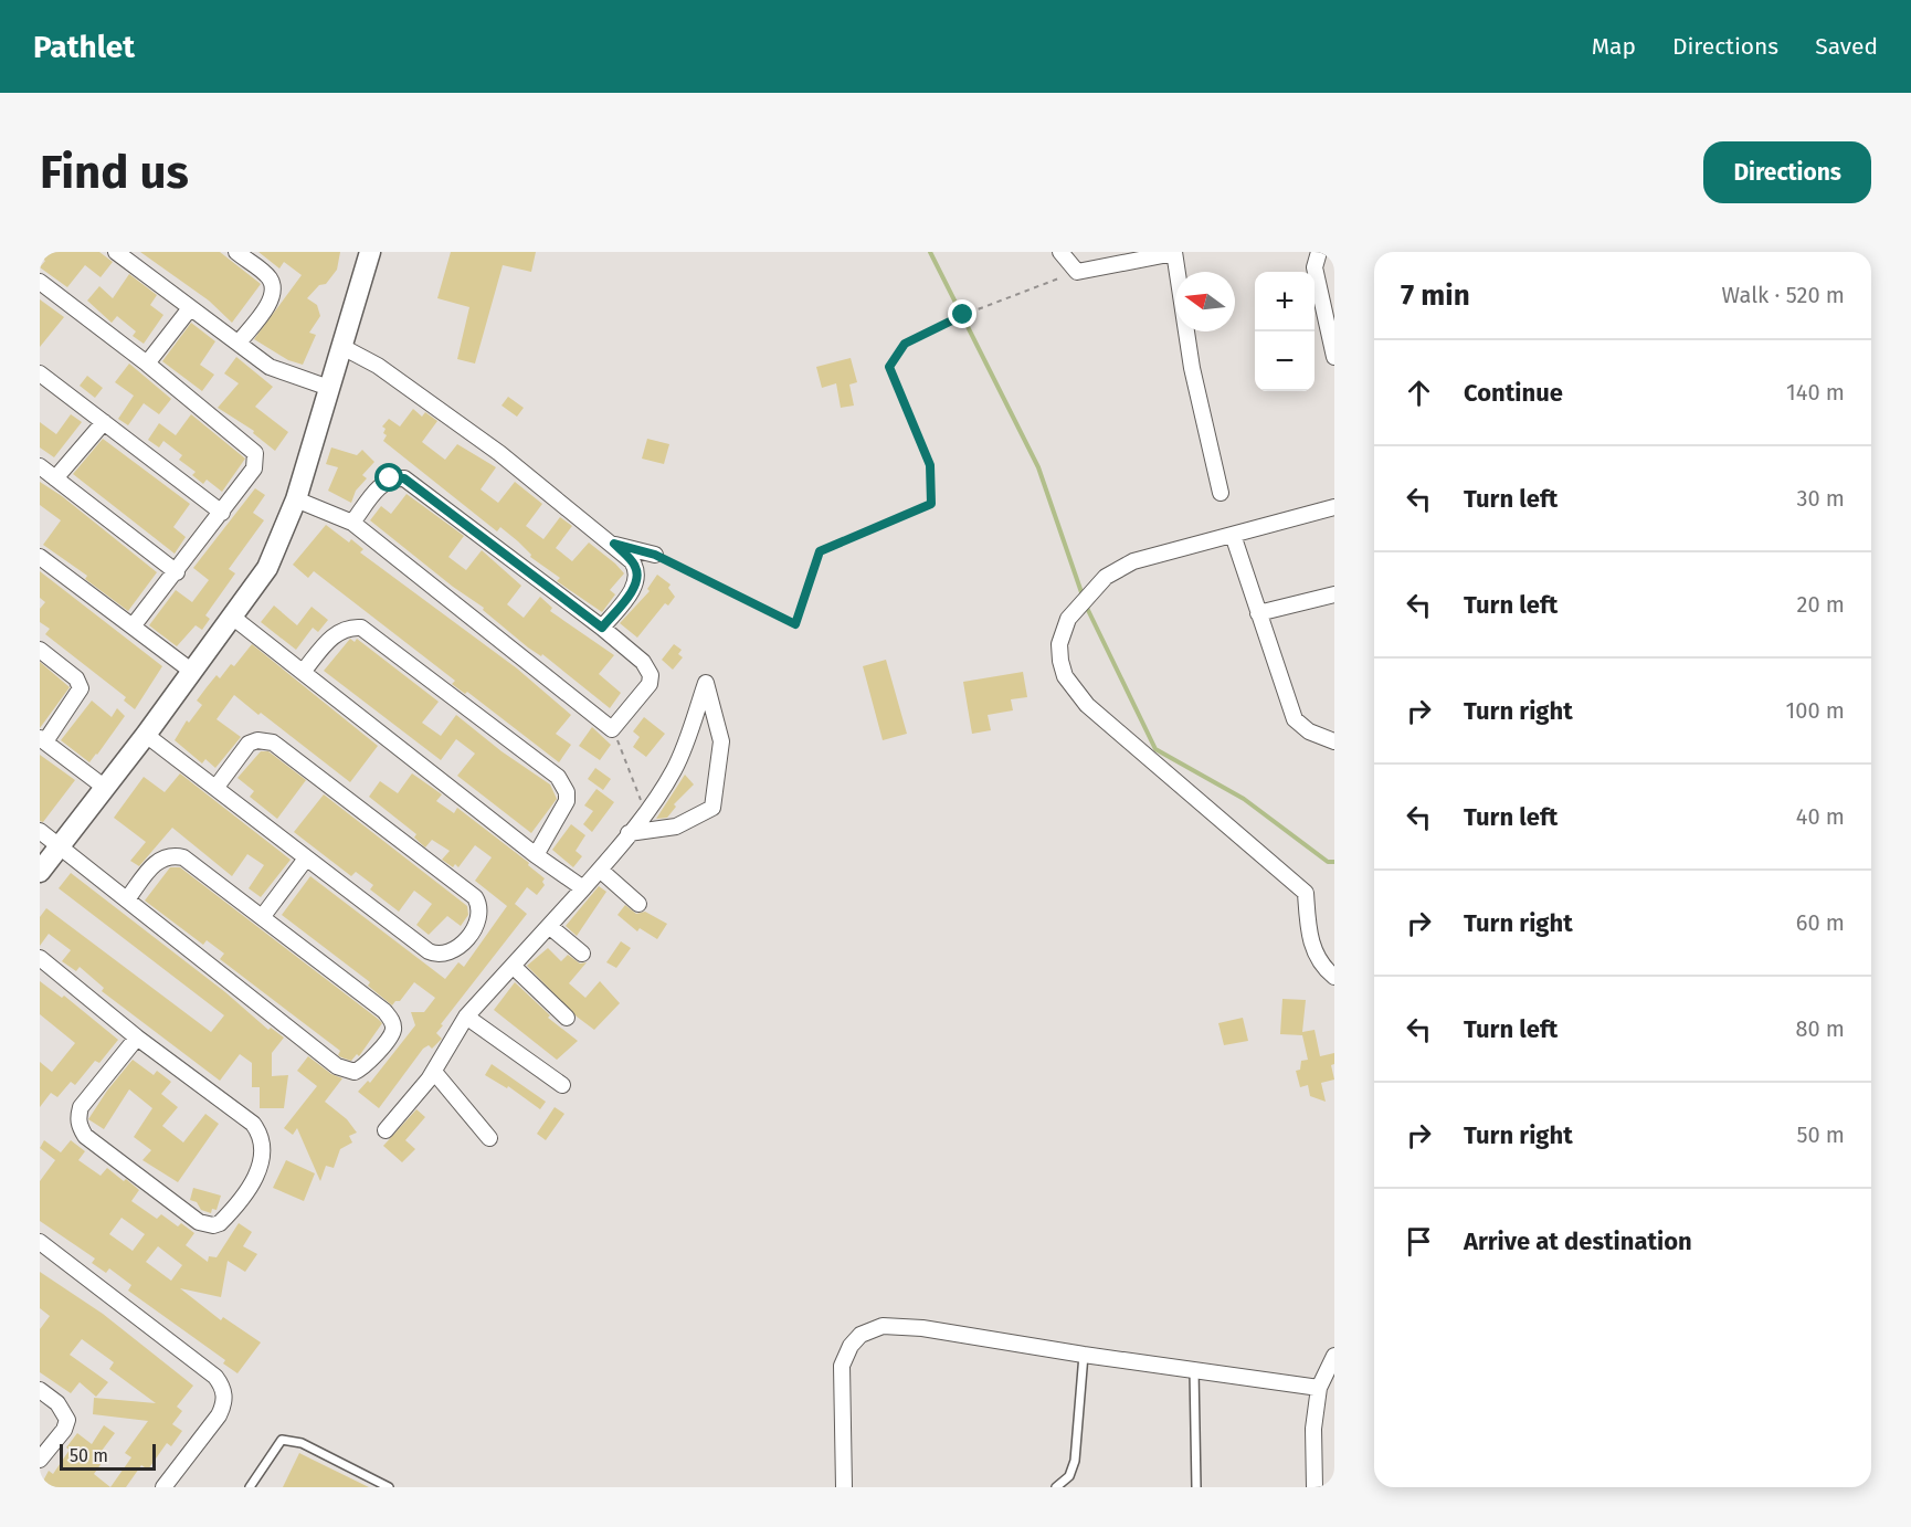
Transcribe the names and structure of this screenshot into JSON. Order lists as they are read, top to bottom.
{
  "scale_bar": "50 m",
  "north": "left",
  "page": {
    "header": "Pathlet",
    "nav": ["Map", "Directions", "Saved"],
    "buttons": "Directions",
    "title": "Find us",
    "heading": ["7 min", "Walk · 520 m"],
    "map_buttons": ["+", "−"],
    "list": [
      ["Continue", "140 m"],
      ["Turn left", "30 m"],
      ["Turn left", "20 m"],
      ["Turn right", "100 m"],
      ["Turn left", "40 m"],
      ["Turn right", "60 m"],
      ["Turn left", "80 m"],
      ["Turn right", "50 m"],
      "Arrive at destination"
    ],
    "scale": "50 m"
  }
}
